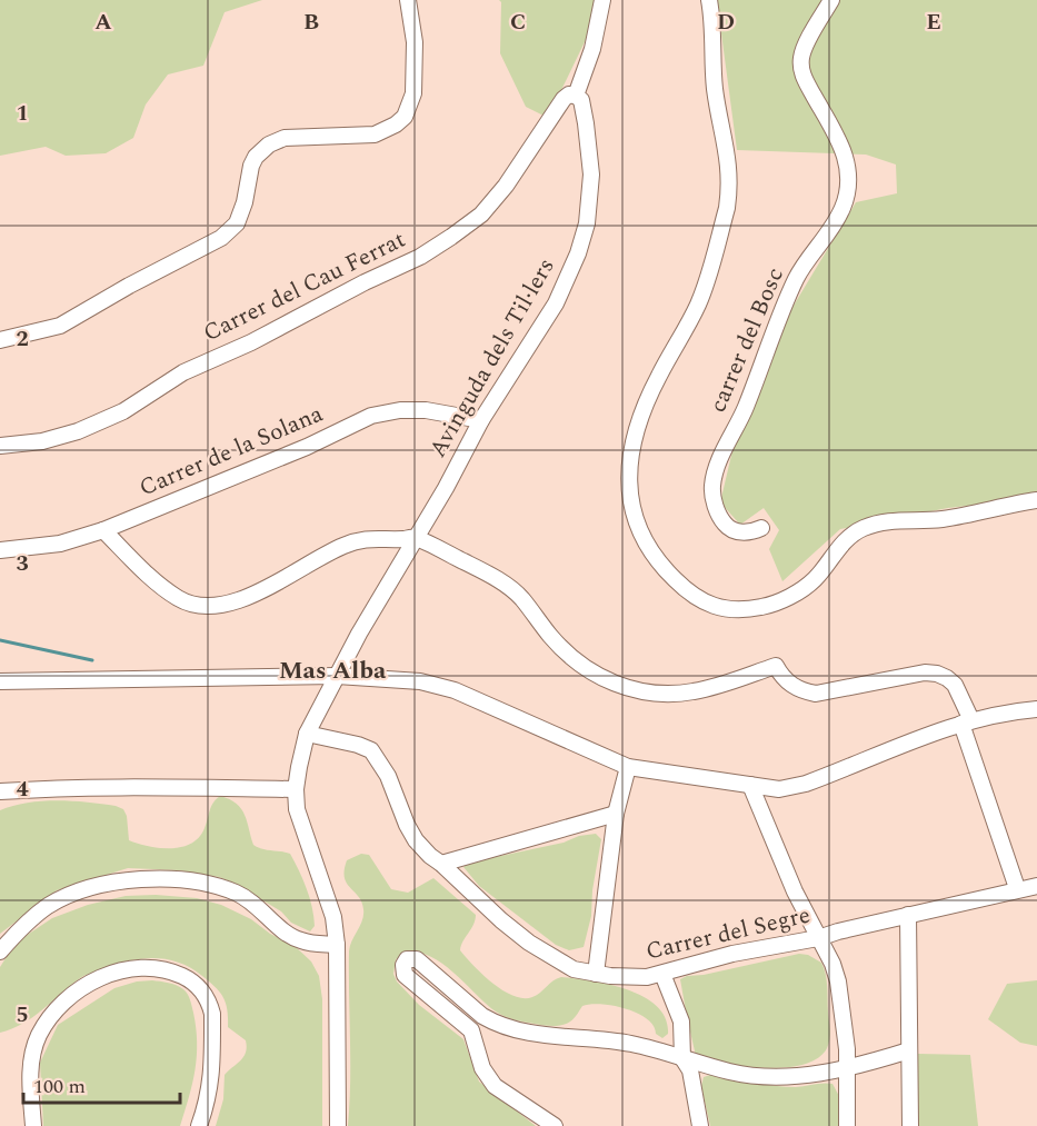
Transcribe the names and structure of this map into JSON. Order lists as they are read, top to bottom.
{
  "streets": {
    "street": [
      "Carrer del Cau Ferrat",
      "carrer del Bosc",
      "Avinguda dels Til·lers",
      "Carrer de la Solana",
      "Carrer del Segre"
    ]
  },
  "crossings": [
    ["Carrer del Cau Ferrat", "Avinguda dels Til·lers"],
    ["Avinguda dels Til·lers", "Carrer de la Solana"],
    ["Avinguda dels Til·lers", "Carrer del Segre"]
  ],
  "districts": ["Mas Alba"],
  "scale_bar": "100 m",
  "grid": {
    "columns": [
      "A",
      "B",
      "C",
      "D",
      "E"
    ],
    "rows": [
      "1",
      "2",
      "3",
      "4",
      "5"
    ]
  }
}
